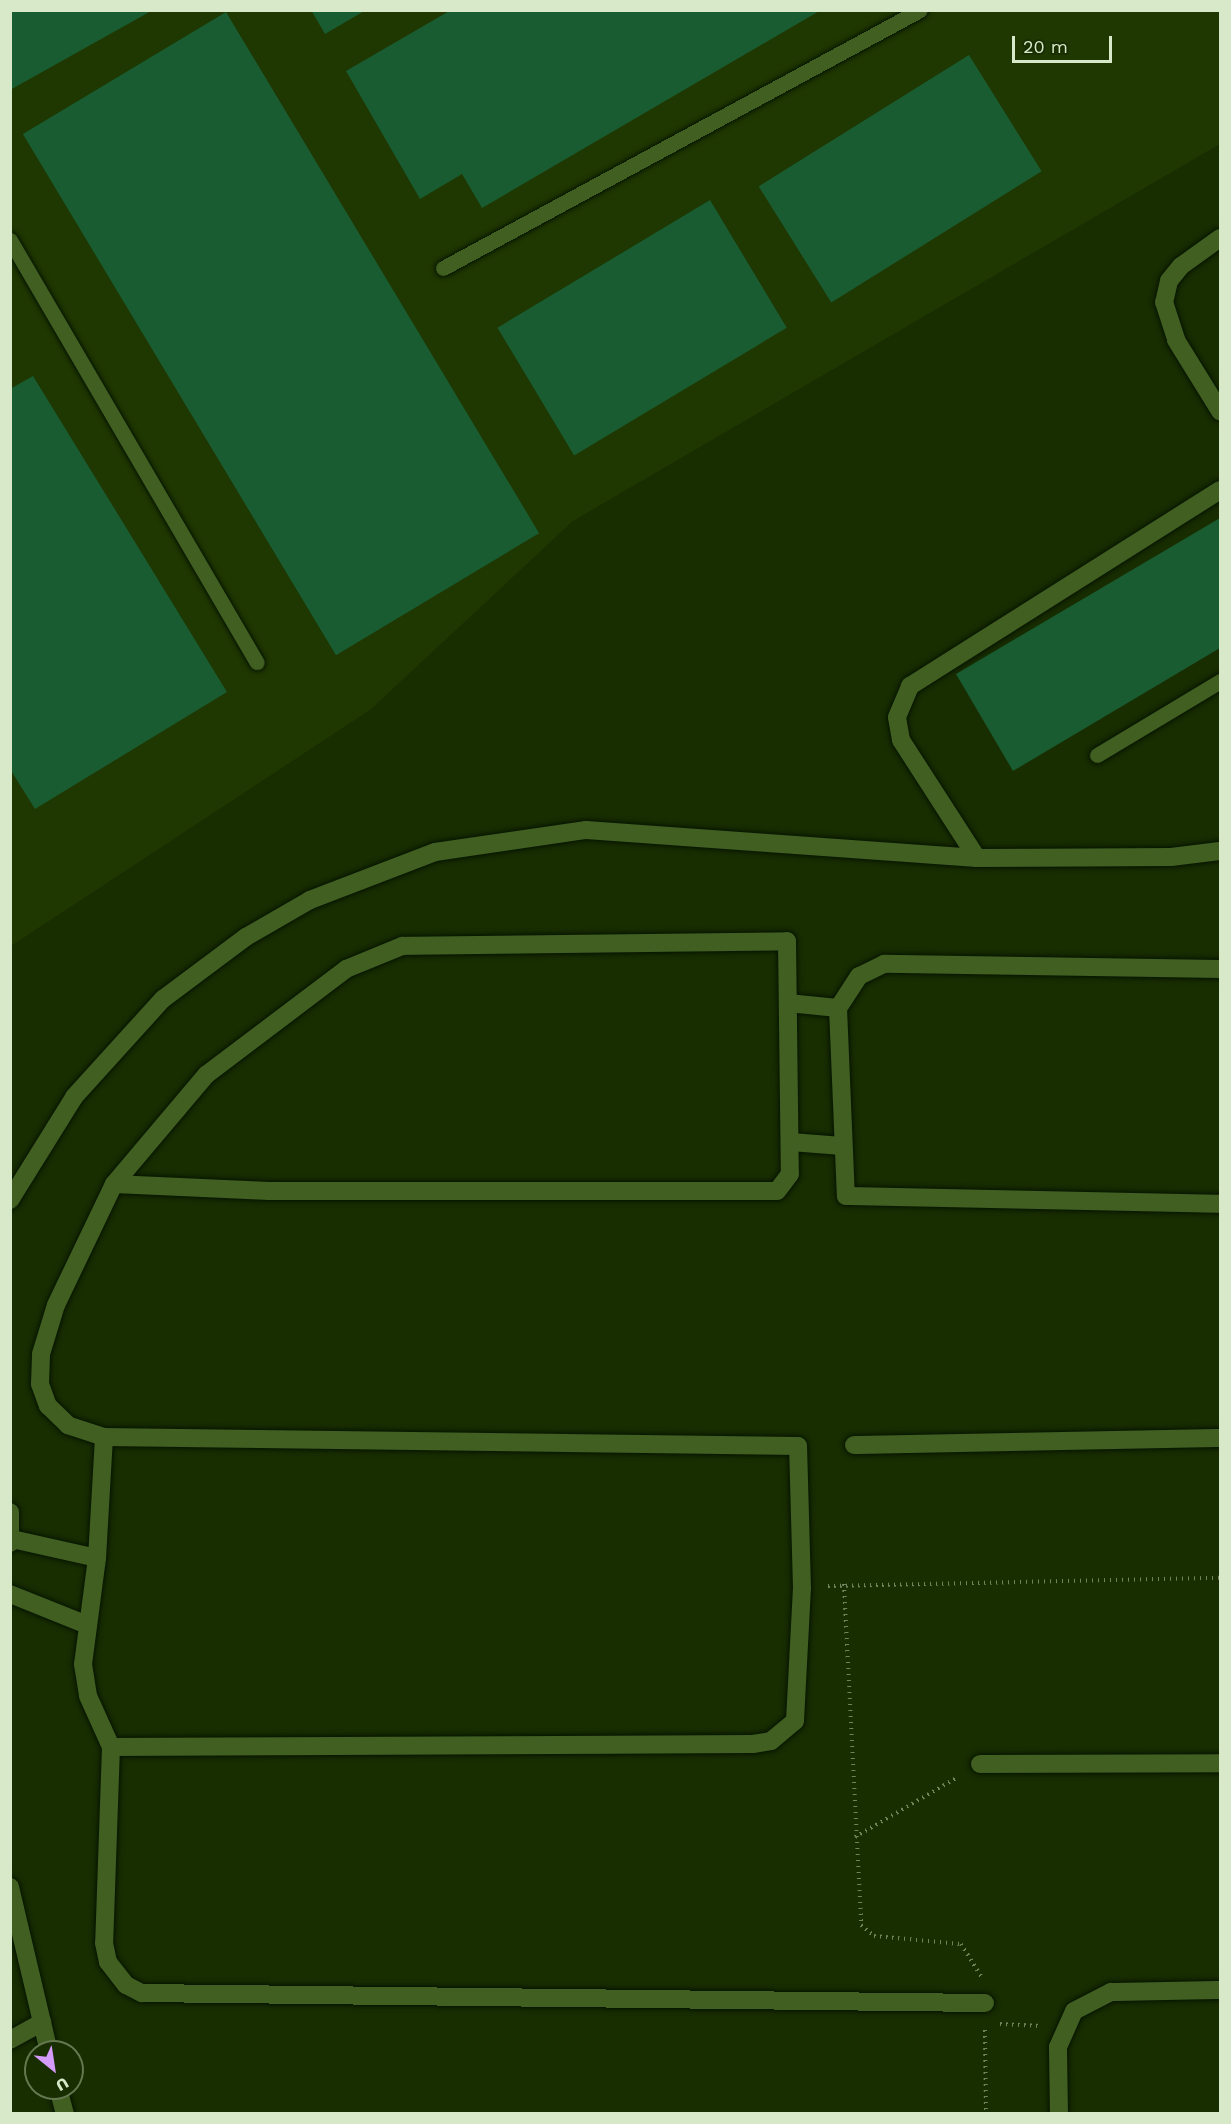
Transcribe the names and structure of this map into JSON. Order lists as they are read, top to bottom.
{
  "scale_bar": "20 m",
  "north": "bottom right"
}
